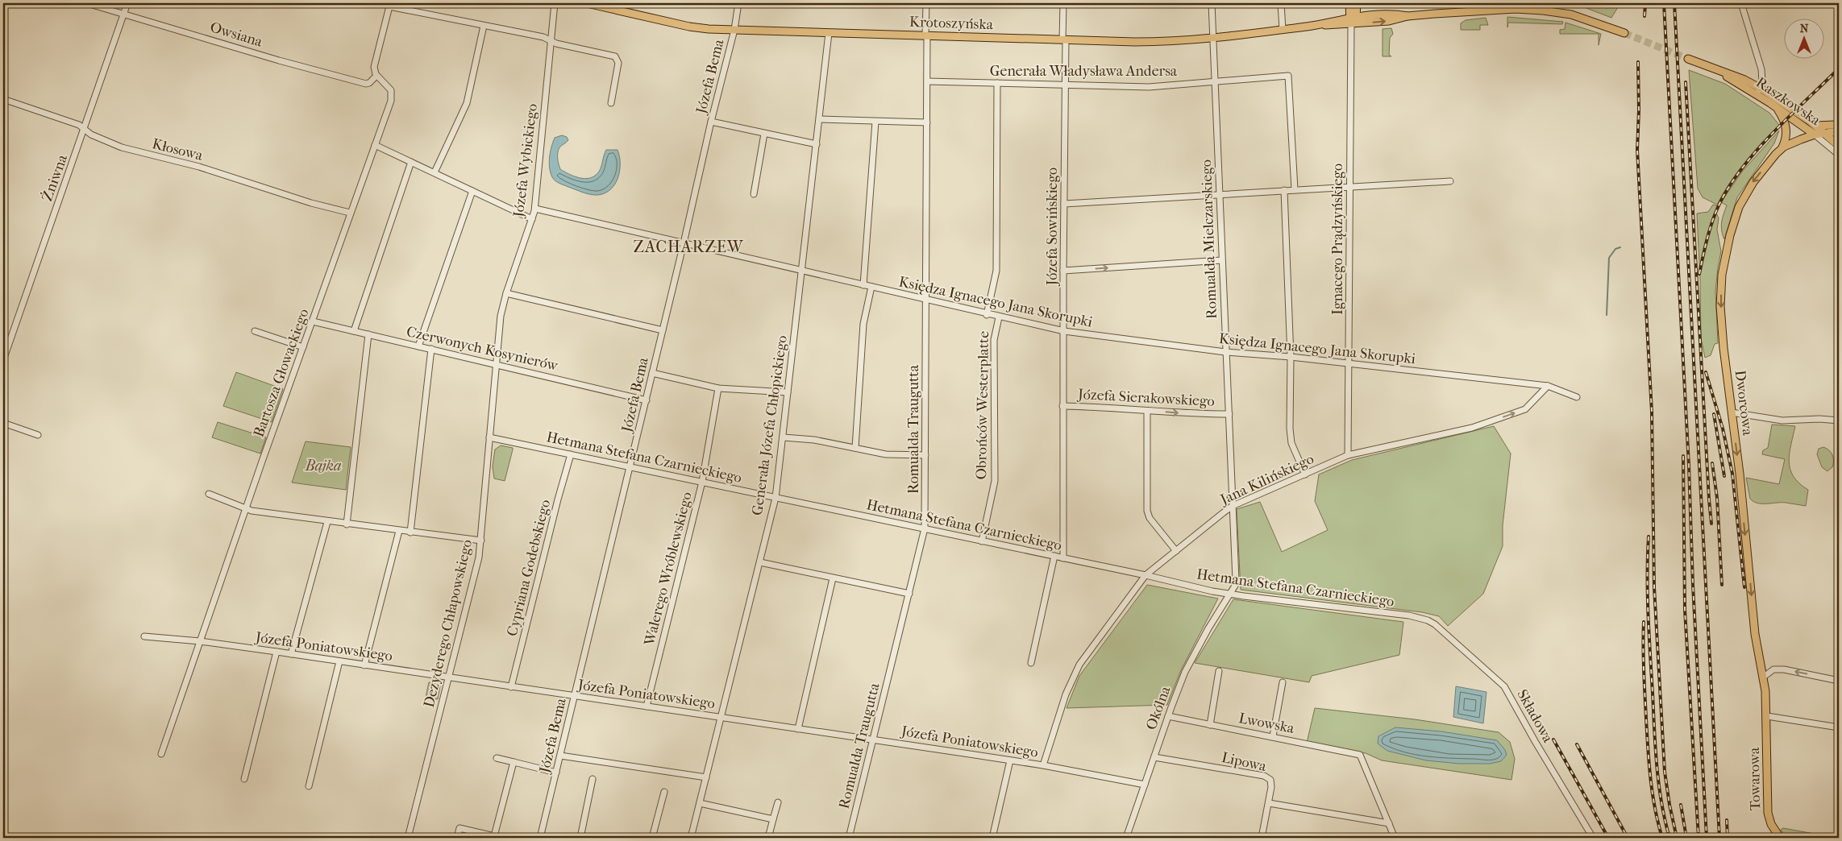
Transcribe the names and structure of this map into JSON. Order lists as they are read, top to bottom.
{
  "streets": {
    "main road": [
      "Krotoszyńska",
      "Raszkowska",
      "Dworcowa",
      "Towarowa"
    ],
    "street": [
      "Owsiana",
      "Generała Władysława Andersa",
      "Józefa Bema",
      "Kłosowa",
      "Józefa Wybickiego",
      "Żniwna",
      "Józefa Sowińskiego",
      "Romualda Mielczarskiego",
      "Ignacego Prądzyńskiego",
      "Księdza Ignacego Jana Skorupki",
      "Czerwonych Kosynierów",
      "Bartosza Głowackiego",
      "Józefa Sierakowskiego",
      "Obrońców Westerplatte",
      "Generała Józefa Chłopickiego",
      "Romualda Traugutta",
      "Hetmana Stefana Czarnieckiego",
      "Jana Kilińskiego",
      "Cypriana Godebskiego",
      "Walerego Wróblewskiego",
      "Dezyderego Chłapowskiego",
      "Józefa Poniatowskiego",
      "Okólna",
      "Składowa",
      "Lwowska",
      "Lipowa"
    ]
  },
  "crossings": [
    ["Krotoszyńska", "Józefa Bema"],
    ["Krotoszyńska", "Józefa Sowińskiego"],
    ["Krotoszyńska", "Romualda Mielczarskiego"],
    ["Krotoszyńska", "Ignacego Prądzyńskiego"],
    ["Krotoszyńska", "Generała Józefa Chłopickiego"],
    ["Krotoszyńska", "Romualda Traugutta"],
    ["Owsiana", "Żniwna"],
    ["Owsiana", "Bartosza Głowackiego"],
    ["Generała Władysława Andersa", "Józefa Sowińskiego"],
    ["Generała Władysława Andersa", "Romualda Mielczarskiego"],
    ["Generała Władysława Andersa", "Romualda Traugutta"],
    ["Józefa Bema", "Księdza Ignacego Jana Skorupki"],
    ["Józefa Bema", "Czerwonych Kosynierów"],
    ["Józefa Bema", "Hetmana Stefana Czarnieckiego"],
    ["Józefa Bema", "Józefa Poniatowskiego"],
    ["Raszkowska", "Dworcowa"],
    ["Kłosowa", "Żniwna"],
    ["Kłosowa", "Bartosza Głowackiego"],
    ["Józefa Wybickiego", "Księdza Ignacego Jana Skorupki"],
    ["Józefa Wybickiego", "Czerwonych Kosynierów"],
    ["Józefa Wybickiego", "Dezyderego Chłapowskiego"],
    ["Józefa Sowińskiego", "Księdza Ignacego Jana Skorupki"],
    ["Józefa Sowińskiego", "Józefa Sierakowskiego"],
    ["Józefa Sowińskiego", "Hetmana Stefana Czarnieckiego"],
    ["Romualda Mielczarskiego", "Księdza Ignacego Jana Skorupki"],
    ["Romualda Mielczarskiego", "Józefa Sierakowskiego"],
    ["Romualda Mielczarskiego", "Hetmana Stefana Czarnieckiego"],
    ["Romualda Mielczarskiego", "Jana Kilińskiego"],
    ["Romualda Mielczarskiego", "Okólna"],
    ["Ignacego Prądzyńskiego", "Księdza Ignacego Jana Skorupki"],
    ["Ignacego Prądzyńskiego", "Jana Kilińskiego"],
    ["Księdza Ignacego Jana Skorupki", "Obrońców Westerplatte"],
    ["Księdza Ignacego Jana Skorupki", "Generała Józefa Chłopickiego"],
    ["Księdza Ignacego Jana Skorupki", "Romualda Traugutta"],
    ["Księdza Ignacego Jana Skorupki", "Jana Kilińskiego"],
    ["Czerwonych Kosynierów", "Bartosza Głowackiego"],
    ["Czerwonych Kosynierów", "Dezyderego Chłapowskiego"],
    ["Bartosza Głowackiego", "Józefa Poniatowskiego"],
    ["Dworcowa", "Towarowa"],
    ["Obrońców Westerplatte", "Hetmana Stefana Czarnieckiego"],
    ["Generała Józefa Chłopickiego", "Hetmana Stefana Czarnieckiego"],
    ["Generała Józefa Chłopickiego", "Józefa Poniatowskiego"],
    ["Romualda Traugutta", "Hetmana Stefana Czarnieckiego"],
    ["Romualda Traugutta", "Józefa Poniatowskiego"],
    ["Hetmana Stefana Czarnieckiego", "Jana Kilińskiego"],
    ["Hetmana Stefana Czarnieckiego", "Cypriana Godebskiego"],
    ["Hetmana Stefana Czarnieckiego", "Walerego Wróblewskiego"],
    ["Hetmana Stefana Czarnieckiego", "Dezyderego Chłapowskiego"],
    ["Hetmana Stefana Czarnieckiego", "Okólna"],
    ["Hetmana Stefana Czarnieckiego", "Składowa"],
    ["Jana Kilińskiego", "Józefa Poniatowskiego"],
    ["Cypriana Godebskiego", "Józefa Poniatowskiego"],
    ["Walerego Wróblewskiego", "Józefa Poniatowskiego"],
    ["Dezyderego Chłapowskiego", "Józefa Poniatowskiego"],
    ["Józefa Poniatowskiego", "Okólna"],
    ["Okólna", "Lwowska"],
    ["Okólna", "Lipowa"]
  ],
  "one_way": ["Józefa Sierakowskiego", "Dworcowa"],
  "districts": ["ZACHARZEW"],
  "parks": ["Bajka"],
  "north": "top"
}
